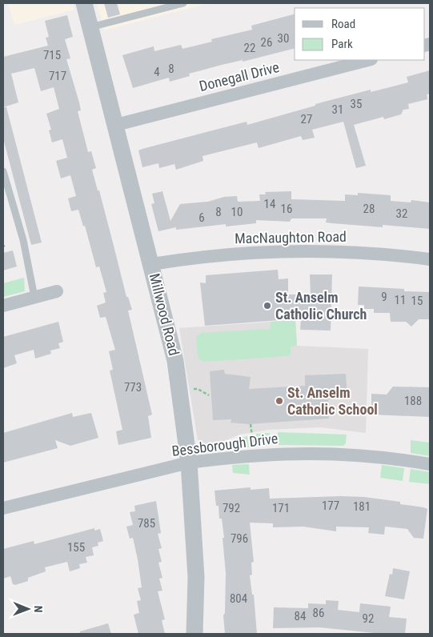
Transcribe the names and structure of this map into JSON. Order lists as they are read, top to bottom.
{
  "streets": {
    "street": [
      "Donegall Drive",
      "MacNaughton Road",
      "Millwood Road",
      "Bessborough Drive"
    ]
  },
  "crossings": [
    ["Donegall Drive", "Millwood Road"],
    ["MacNaughton Road", "Millwood Road"],
    ["Millwood Road", "Bessborough Drive"]
  ],
  "places": ["St. Anselm Catholic Church", "St. Anselm Catholic School"],
  "house_numbers": [
    "30",
    "26",
    "22",
    "715",
    "8",
    "4",
    "717",
    "35",
    "31",
    "27",
    "14",
    "16",
    "28",
    "8",
    "10",
    "32",
    "6",
    "9",
    "11",
    "15",
    "773",
    "188",
    "177",
    "181",
    "792",
    "171",
    "785",
    "796",
    "155",
    "804",
    "86",
    "84",
    "92"
  ],
  "legend": ["Road", "Park"],
  "north": "right"
}
